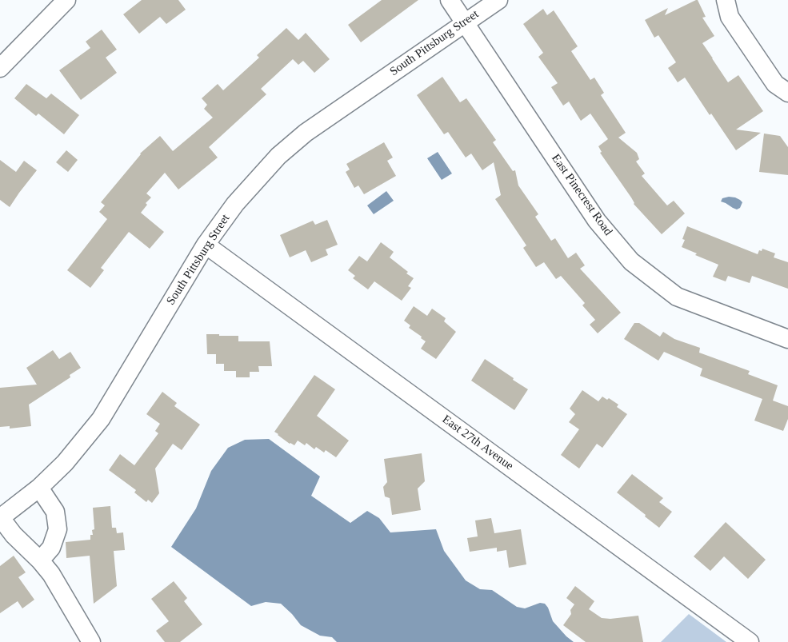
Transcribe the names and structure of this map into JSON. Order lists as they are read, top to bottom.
{
  "streets": {
    "street": ["South Pittsburg Street", "East Pinecrest Road", "East 27th Avenue"]
  },
  "crossings": [
    ["South Pittsburg Street", "East Pinecrest Road"],
    ["South Pittsburg Street", "East 27th Avenue"]
  ]
}
